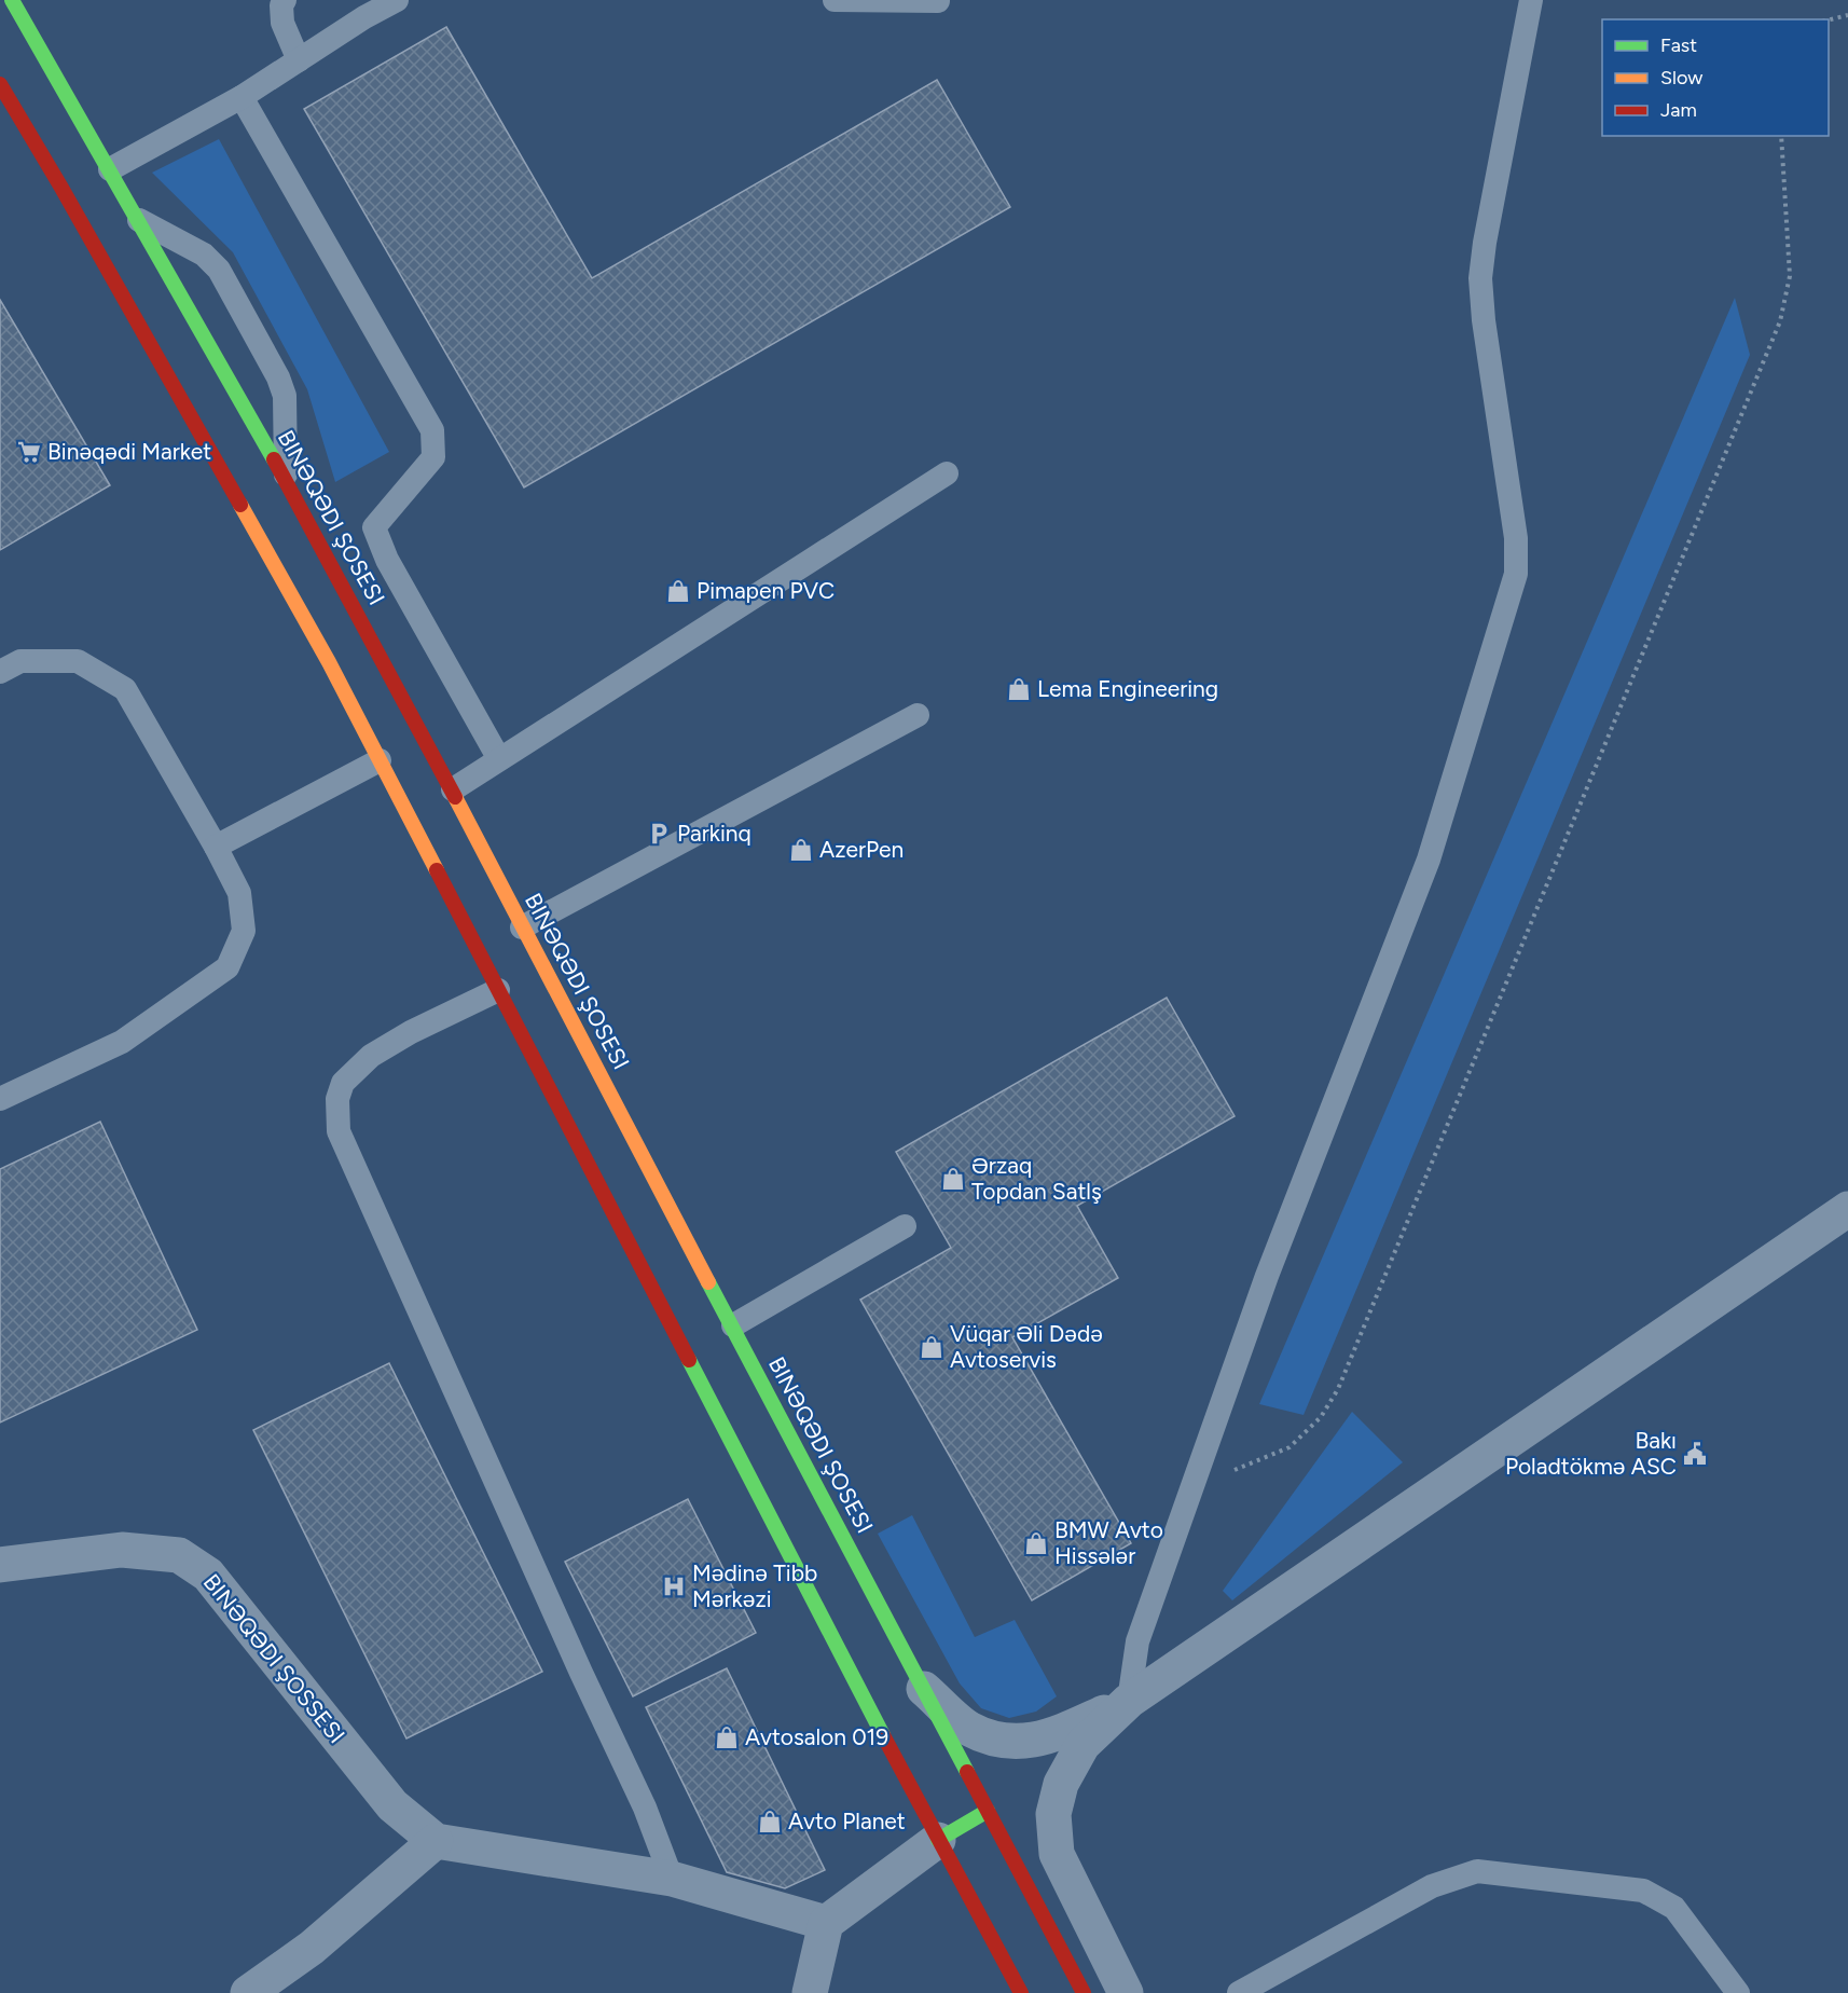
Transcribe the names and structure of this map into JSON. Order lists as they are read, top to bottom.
{
  "streets": {
    "main road": ["BINƏQƏDI ŞOSESI"],
    "street": ["BINƏQƏDI ŞOSSESI"]
  },
  "places": {
    "supermarket": ["Binəqədi Market"],
    "shop": [
      "Pimapen PVC",
      "Lema Engineering",
      "AzerPen",
      "Ərzaq Topdan Satlş",
      "Vüqar Əli Dədə Avtoservis",
      "BMW Avto Hissələr",
      "Avtosalon 019",
      "Avto Planet"
    ],
    "parking": ["Parkinq"],
    "public building": ["Bakı Poladtökmə ASC"],
    "hospital": ["Mədinə Tibb Mərkəzi"]
  },
  "legend": ["Fast", "Slow", "Jam"]
}
